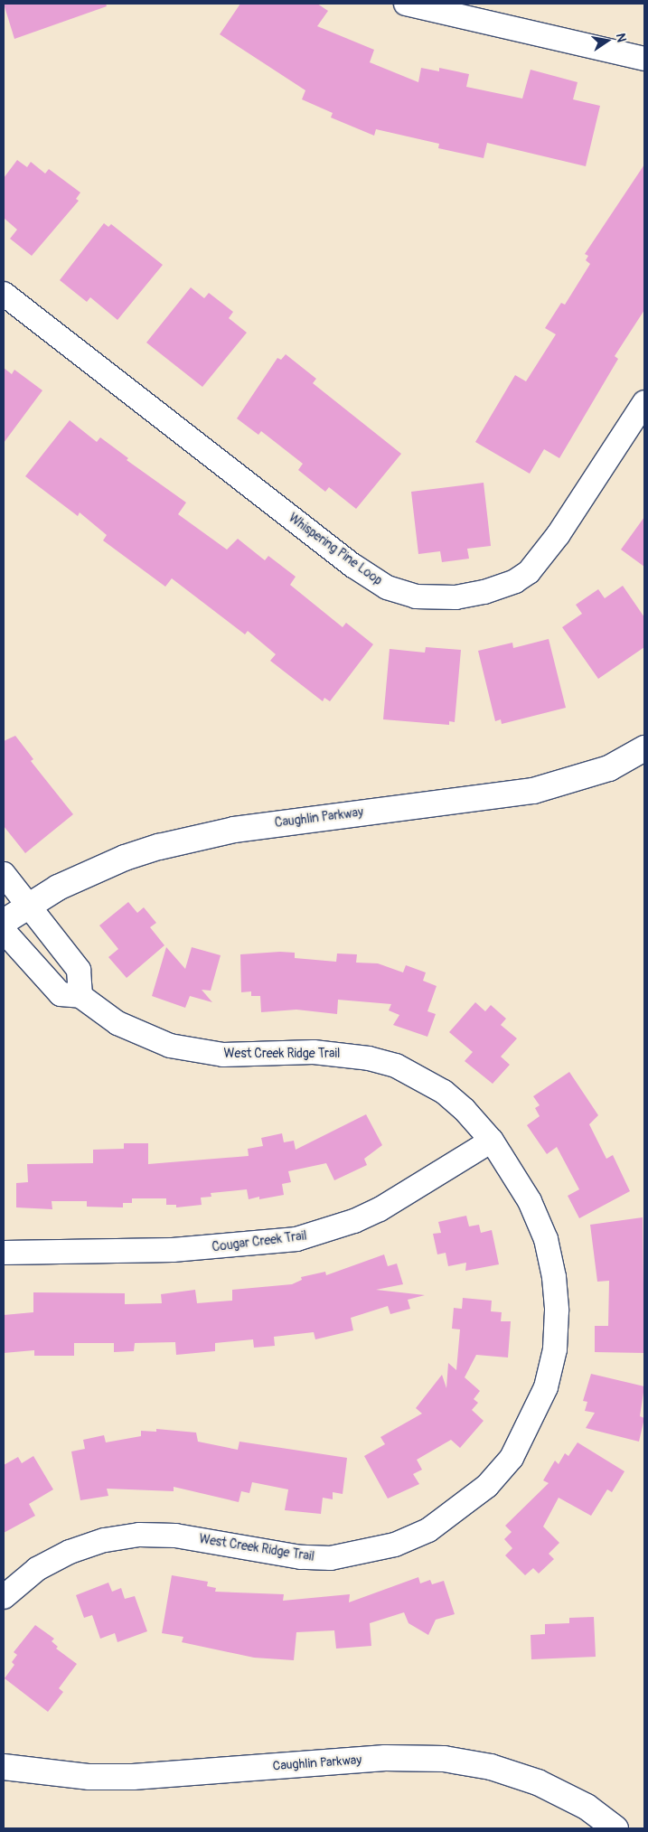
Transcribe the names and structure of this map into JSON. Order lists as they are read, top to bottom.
{
  "streets": {
    "street": [
      "Whispering Pine Loop",
      "Caughlin Parkway",
      "West Creek Ridge Trail",
      "Cougar Creek Trail"
    ]
  },
  "crossings": [
    ["West Creek Ridge Trail", "Cougar Creek Trail"]
  ],
  "north": "right"
}
